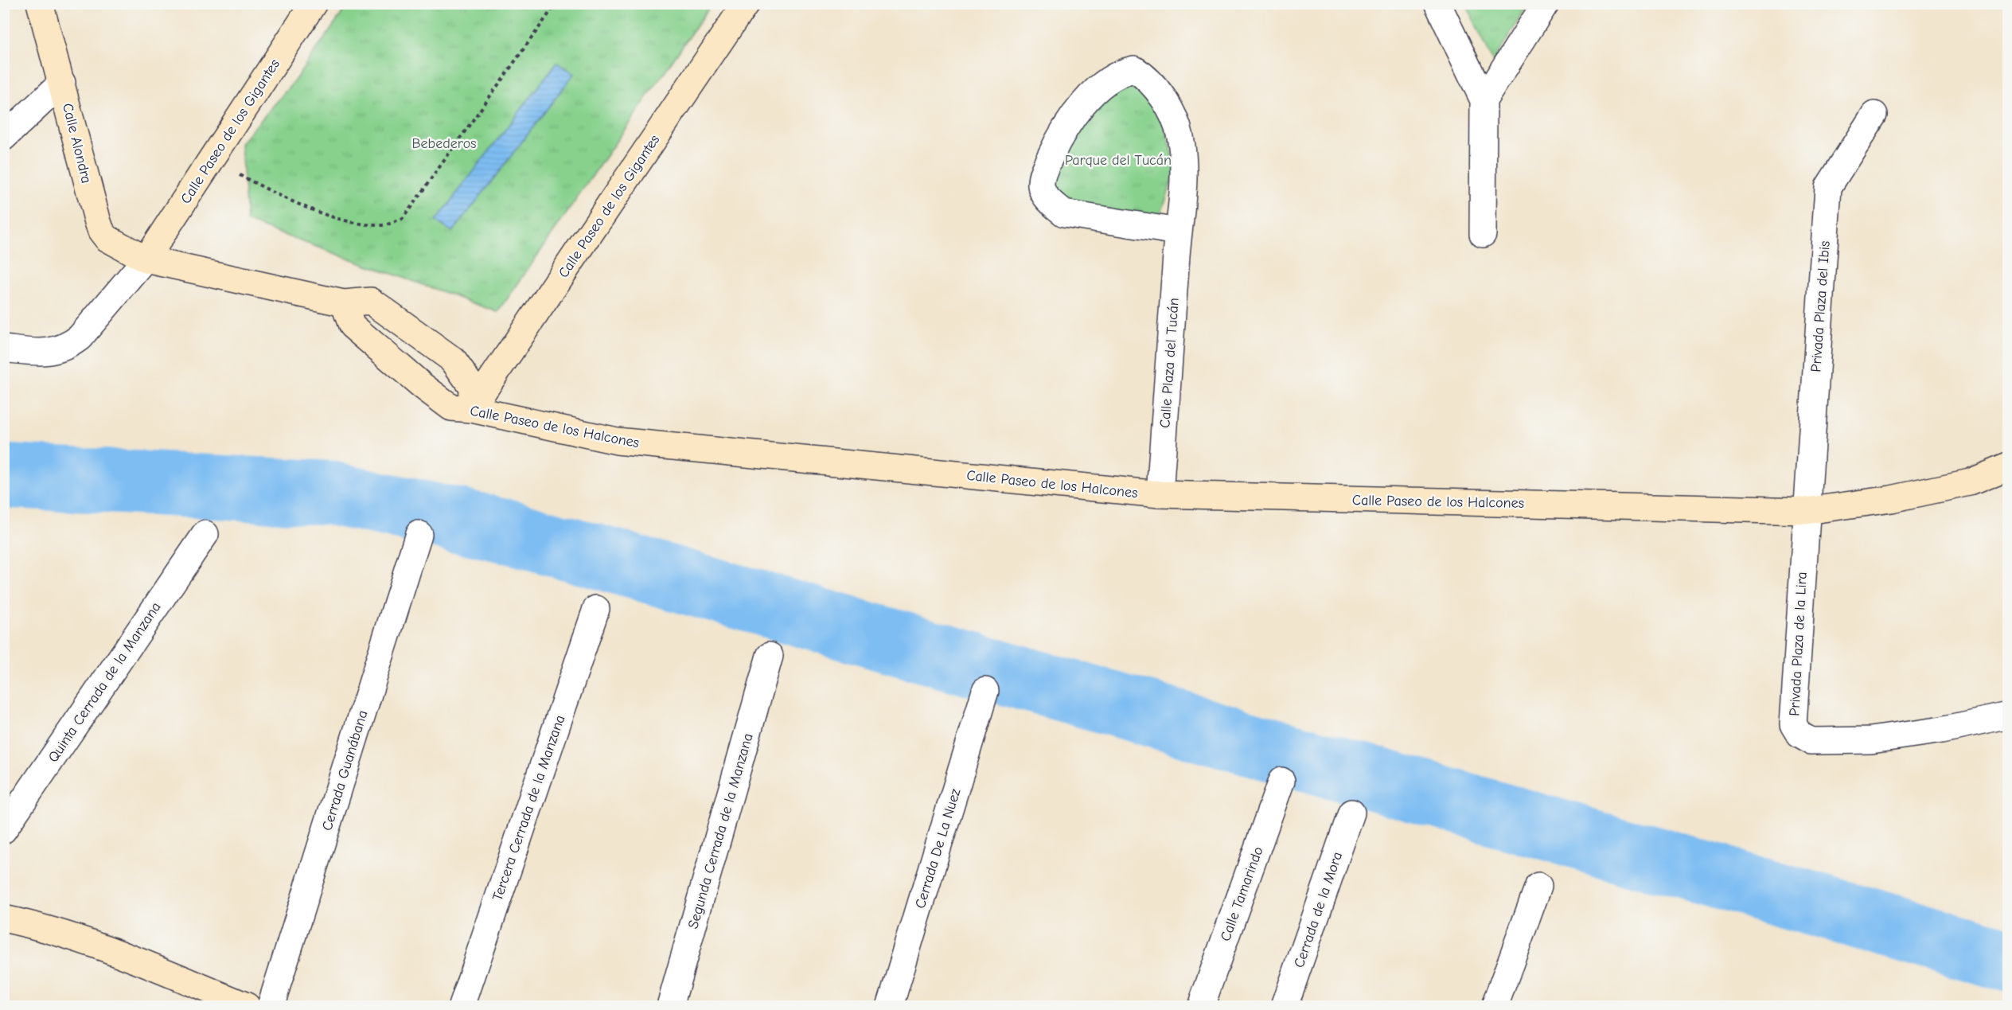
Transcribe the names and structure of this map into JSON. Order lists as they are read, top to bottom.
{
  "streets": {
    "street": [
      "Calle Paseo de los Gigantes",
      "Calle Alondra",
      "Privada Plaza del Ibis",
      "Calle Plaza del Tucán",
      "Calle Paseo de los Halcones",
      "Privada Plaza de la Lira",
      "Quinta Cerrada de la Manzana",
      "Cerrada Guanábana",
      "Tercera Cerrada de la Manzana",
      "Segunda Cerrada de la Manzana",
      "Cerrada De La Nuez",
      "Calle Tamarindo",
      "Cerrada de la Mora"
    ]
  },
  "crossings": [
    ["Calle Paseo de los Gigantes", "Calle Alondra"],
    ["Calle Paseo de los Gigantes", "Calle Paseo de los Halcones"],
    ["Privada Plaza del Ibis", "Calle Paseo de los Halcones"],
    ["Privada Plaza del Ibis", "Privada Plaza de la Lira"],
    ["Calle Plaza del Tucán", "Calle Paseo de los Halcones"],
    ["Calle Paseo de los Halcones", "Privada Plaza de la Lira"]
  ],
  "parks": ["Bebederos", "Parque del Tucán"]
}
